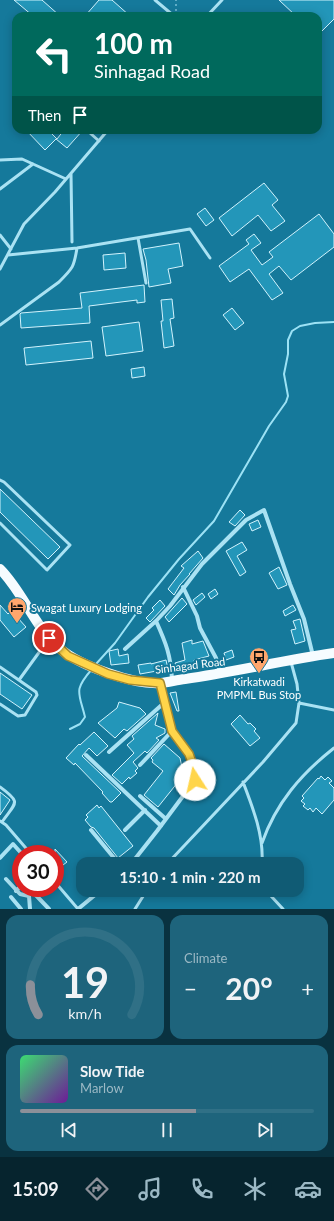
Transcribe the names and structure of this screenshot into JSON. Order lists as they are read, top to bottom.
{
  "streets": {
    "main road": ["Sinhagad Road"]
  },
  "places": {
    "hotel": ["Swagat Luxury Lodging"],
    "bus stop": ["Kirkatwadi PMPML Bus Stop"]
  },
  "page": {
    "turn": ["100 m", "Sinhagad Road"],
    "then": "Then",
    "limit": "30",
    "trip": "15:10 · 1 min · 220 m",
    "tile": "Climate",
    "heat": ["−", "20°", "+"],
    "song": ["Slow Tide", "Marlow"],
    "tabs": "15:09",
    "gauge": ["19", "km/h"]
  }
}
